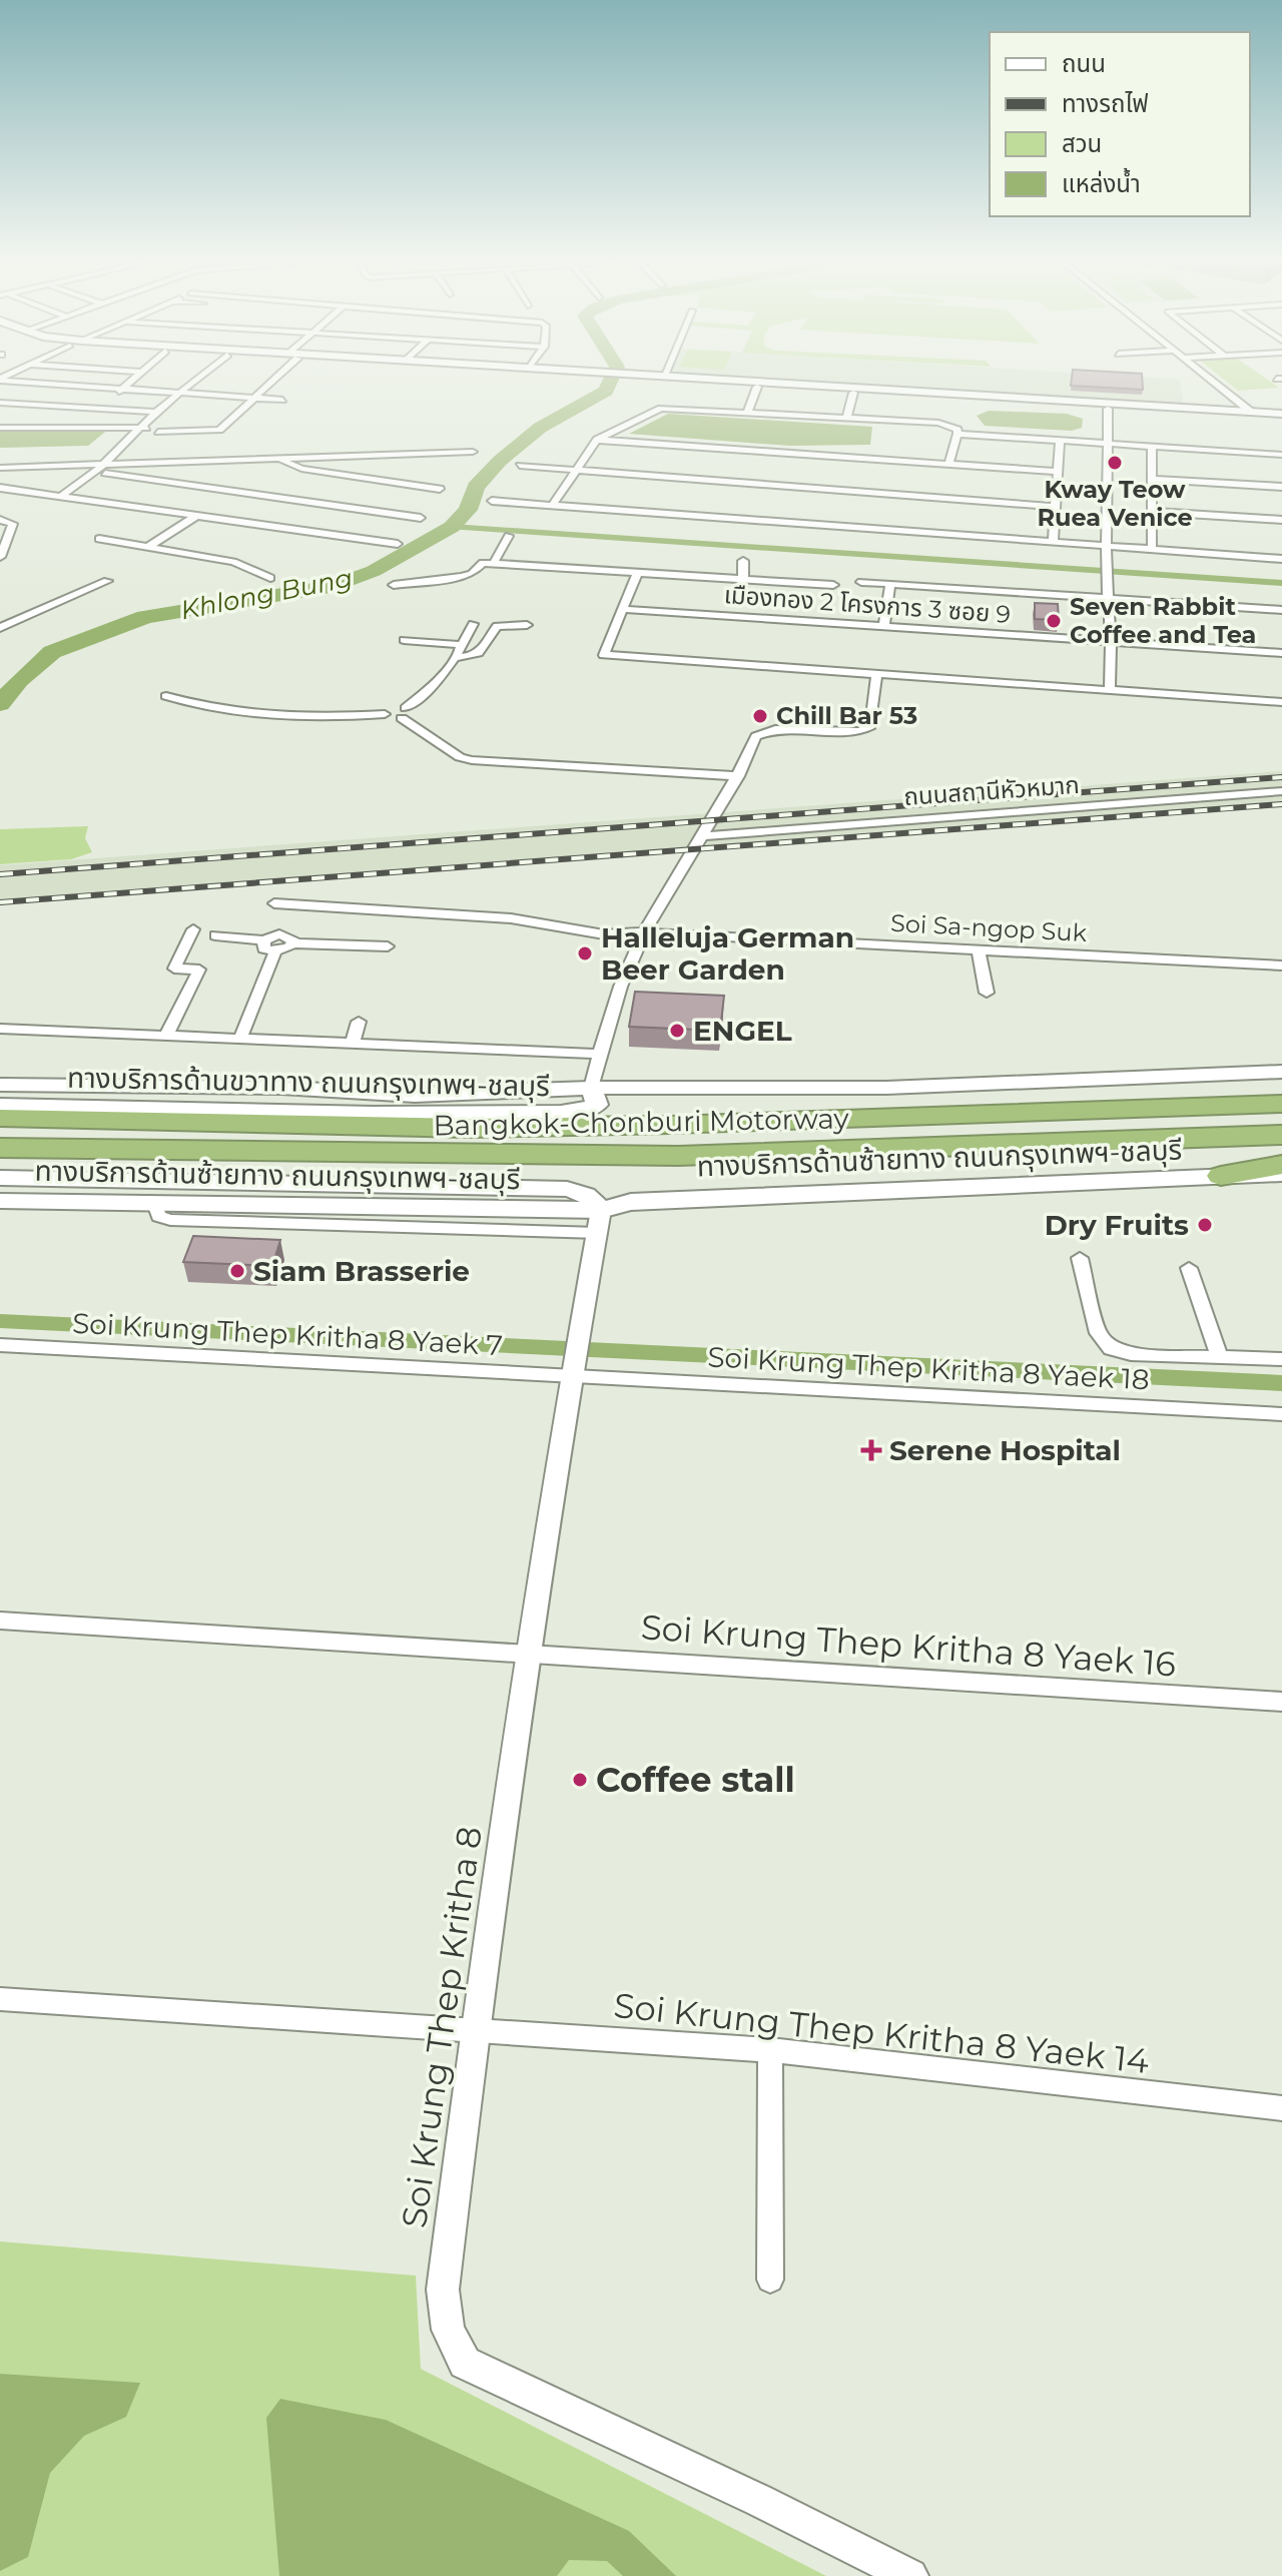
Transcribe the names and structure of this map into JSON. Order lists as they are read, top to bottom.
{
  "streets": {
    "highway": ["Bangkok-Chonburi Motorway"],
    "main road": ["ทางบริการด้านขวาทาง ถนนกรุงเทพฯ-ชลบุรี", "ทางบริการด้านซ้ายทาง ถนนกรุงเทพฯ-ชลบุรี"],
    "street": [
      "เมืองทอง 2 โครงการ 3 ซอย 9",
      "ถนนสถานีหัวหมาก",
      "Soi Sa-ngop Suk",
      "Soi Krung Thep Kritha 8 Yaek 7",
      "Soi Krung Thep Kritha 8 Yaek 18",
      "Soi Krung Thep Kritha 8 Yaek 16",
      "Soi Krung Thep Kritha 8",
      "Soi Krung Thep Kritha 8 Yaek 14"
    ]
  },
  "crossings": [
    ["ทางบริการด้านซ้ายทาง ถนนกรุงเทพฯ-ชลบุรี", "Soi Krung Thep Kritha 8"],
    ["Soi Krung Thep Kritha 8 Yaek 7", "Soi Krung Thep Kritha 8 Yaek 18"],
    ["Soi Krung Thep Kritha 8 Yaek 7", "Soi Krung Thep Kritha 8"],
    ["Soi Krung Thep Kritha 8 Yaek 18", "Soi Krung Thep Kritha 8"],
    ["Soi Krung Thep Kritha 8 Yaek 16", "Soi Krung Thep Kritha 8"],
    ["Soi Krung Thep Kritha 8", "Soi Krung Thep Kritha 8 Yaek 14"]
  ],
  "water": ["Khlong Bung"],
  "places": {
    "other": [
      "Kway Teow Ruea Venice",
      "Seven Rabbit Coffee and Tea",
      "Chill Bar 53",
      "Halleluja German Beer Garden",
      "ENGEL",
      "Dry Fruits",
      "Siam Brasserie",
      "Coffee stall"
    ],
    "health": ["Serene Hospital"]
  },
  "legend": [
    "ถนน",
    "ทางรถไฟ",
    "สวน",
    "แหล่งน้ำ"
  ]
}
